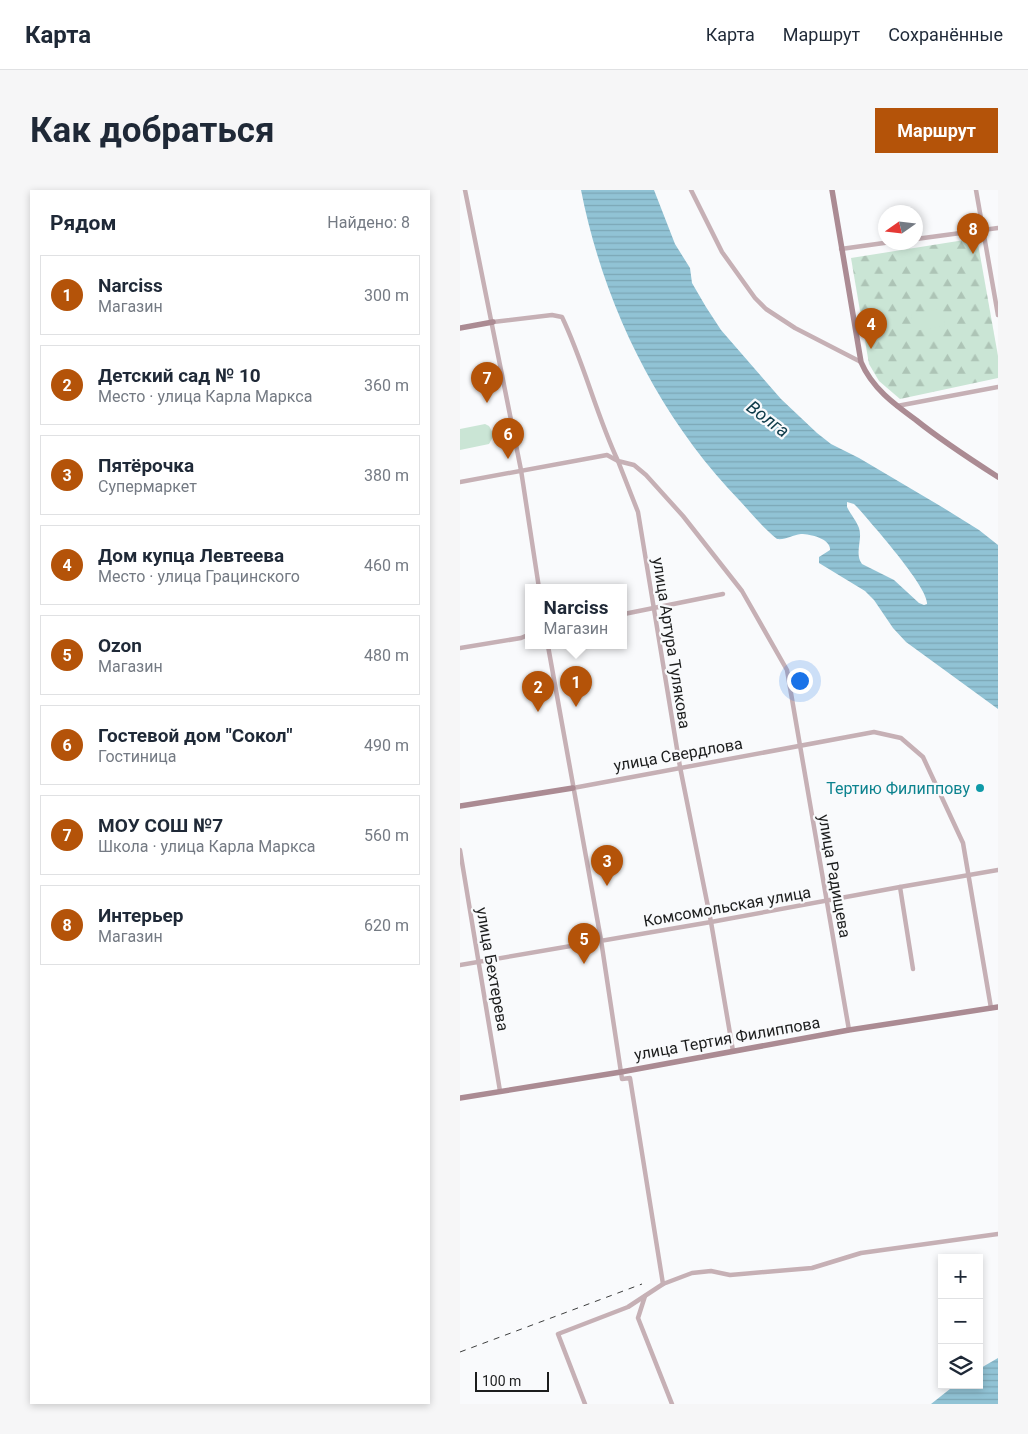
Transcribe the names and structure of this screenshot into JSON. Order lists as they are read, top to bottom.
{
  "streets": {
    "street": [
      "улица Артура Тулякова",
      "улица Свердлова",
      "улица Радищева",
      "Комсомольская улица",
      "улица Бехтерева",
      "улица Тертия Филиппова"
    ]
  },
  "crossings": [
    ["улица Артура Тулякова", "улица Свердлова"],
    ["улица Артура Тулякова", "улица Радищева"],
    ["улица Артура Тулякова", "Комсомольская улица"],
    ["улица Артура Тулякова", "улица Тертия Филиппова"],
    ["улица Свердлова", "улица Радищева"],
    ["улица Свердлова", "Комсомольская улица"],
    ["улица Радищева", "Комсомольская улица"],
    ["улица Радищева", "улица Тертия Филиппова"],
    ["Комсомольская улица", "улица Бехтерева"],
    ["улица Бехтерева", "улица Тертия Филиппова"]
  ],
  "water": ["Волга"],
  "places": ["Тертию Филиппову"],
  "scale_bar": "100 m",
  "north": "left",
  "page": {
    "header": "Карта",
    "nav": ["Карта", "Маршрут", "Сохранённые"],
    "buttons": "Маршрут",
    "title": "Как добраться",
    "heading": ["Рядом", "Найдено: 8"],
    "pins": [
      "8",
      "4",
      "7",
      "6",
      "1",
      "2",
      "3",
      "5"
    ],
    "list": [
      {
        "mark": "1",
        "name": "Narciss",
        "note": "Магазин",
        "value": "300 m"
      },
      {
        "mark": "2",
        "name": "Детский сад № 10",
        "note": "Место · улица Карла Маркса",
        "value": "360 m"
      },
      {
        "mark": "3",
        "name": "Пятёрочка",
        "note": "Супермаркет",
        "value": "380 m"
      },
      {
        "mark": "4",
        "name": "Дом купца Левтеева",
        "note": "Место · улица Грацинского",
        "value": "460 m"
      },
      {
        "mark": "5",
        "name": "Ozon",
        "note": "Магазин",
        "value": "480 m"
      },
      {
        "mark": "6",
        "name": "Гостевой дом \"Сокол\"",
        "note": "Гостиница",
        "value": "490 m"
      },
      {
        "mark": "7",
        "name": "МОУ СОШ №7",
        "note": "Школа · улица Карла Маркса",
        "value": "560 m"
      },
      {
        "mark": "8",
        "name": "Интерьер",
        "note": "Магазин",
        "value": "620 m"
      }
    ],
    "popup": ["Narciss", "Магазин"],
    "map_buttons": ["+", "−"],
    "scale": "100 m"
  }
}
